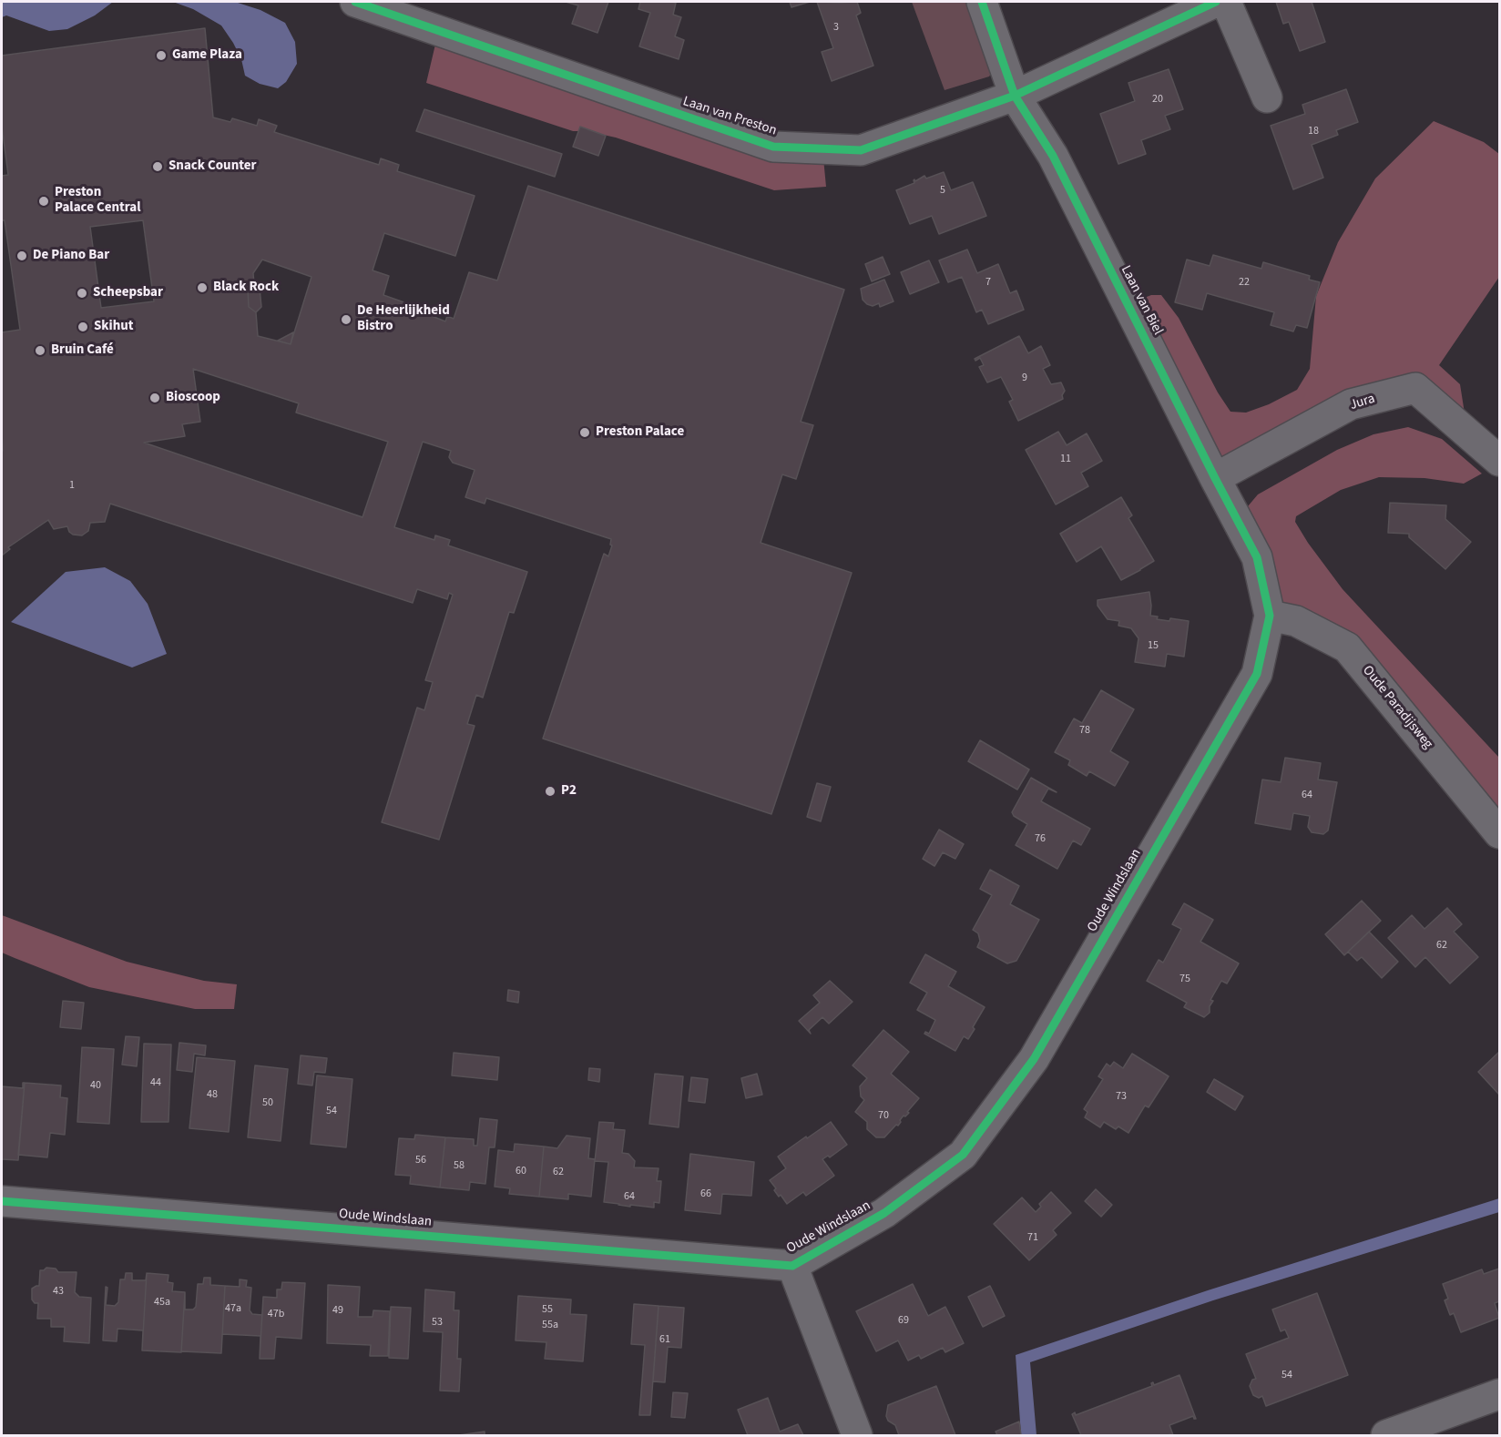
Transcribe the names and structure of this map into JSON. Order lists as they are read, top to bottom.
{
  "streets": {
    "street": [
      "Laan van Preston",
      "Laan van Biel",
      "Jura",
      "Oude Paradijsweg",
      "Oude Windslaan"
    ]
  },
  "crossings": [
    ["Laan van Preston", "Laan van Biel"],
    ["Laan van Biel", "Jura"],
    ["Laan van Biel", "Oude Paradijsweg"],
    ["Laan van Biel", "Oude Windslaan"],
    ["Oude Paradijsweg", "Oude Windslaan"]
  ],
  "places": [
    "Game Plaza",
    "Snack Counter",
    "Preston Palace Central",
    "De Piano Bar",
    "Black Rock",
    "Scheepsbar",
    "De Heerlijkheid Bistro",
    "Skihut",
    "Bruin Café",
    "Bioscoop",
    "Preston Palace",
    "P2"
  ],
  "house_numbers": [
    "3",
    "20",
    "18",
    "5",
    "7",
    "22",
    "9",
    "11",
    "1",
    "15",
    "78",
    "64",
    "76",
    "62",
    "75",
    "44",
    "40",
    "48",
    "73",
    "50",
    "54",
    "70",
    "56",
    "58",
    "60",
    "62",
    "66",
    "64",
    "71",
    "43",
    "45a",
    "47a",
    "55",
    "49",
    "47b",
    "69",
    "53",
    "55a",
    "61",
    "54"
  ]
}
